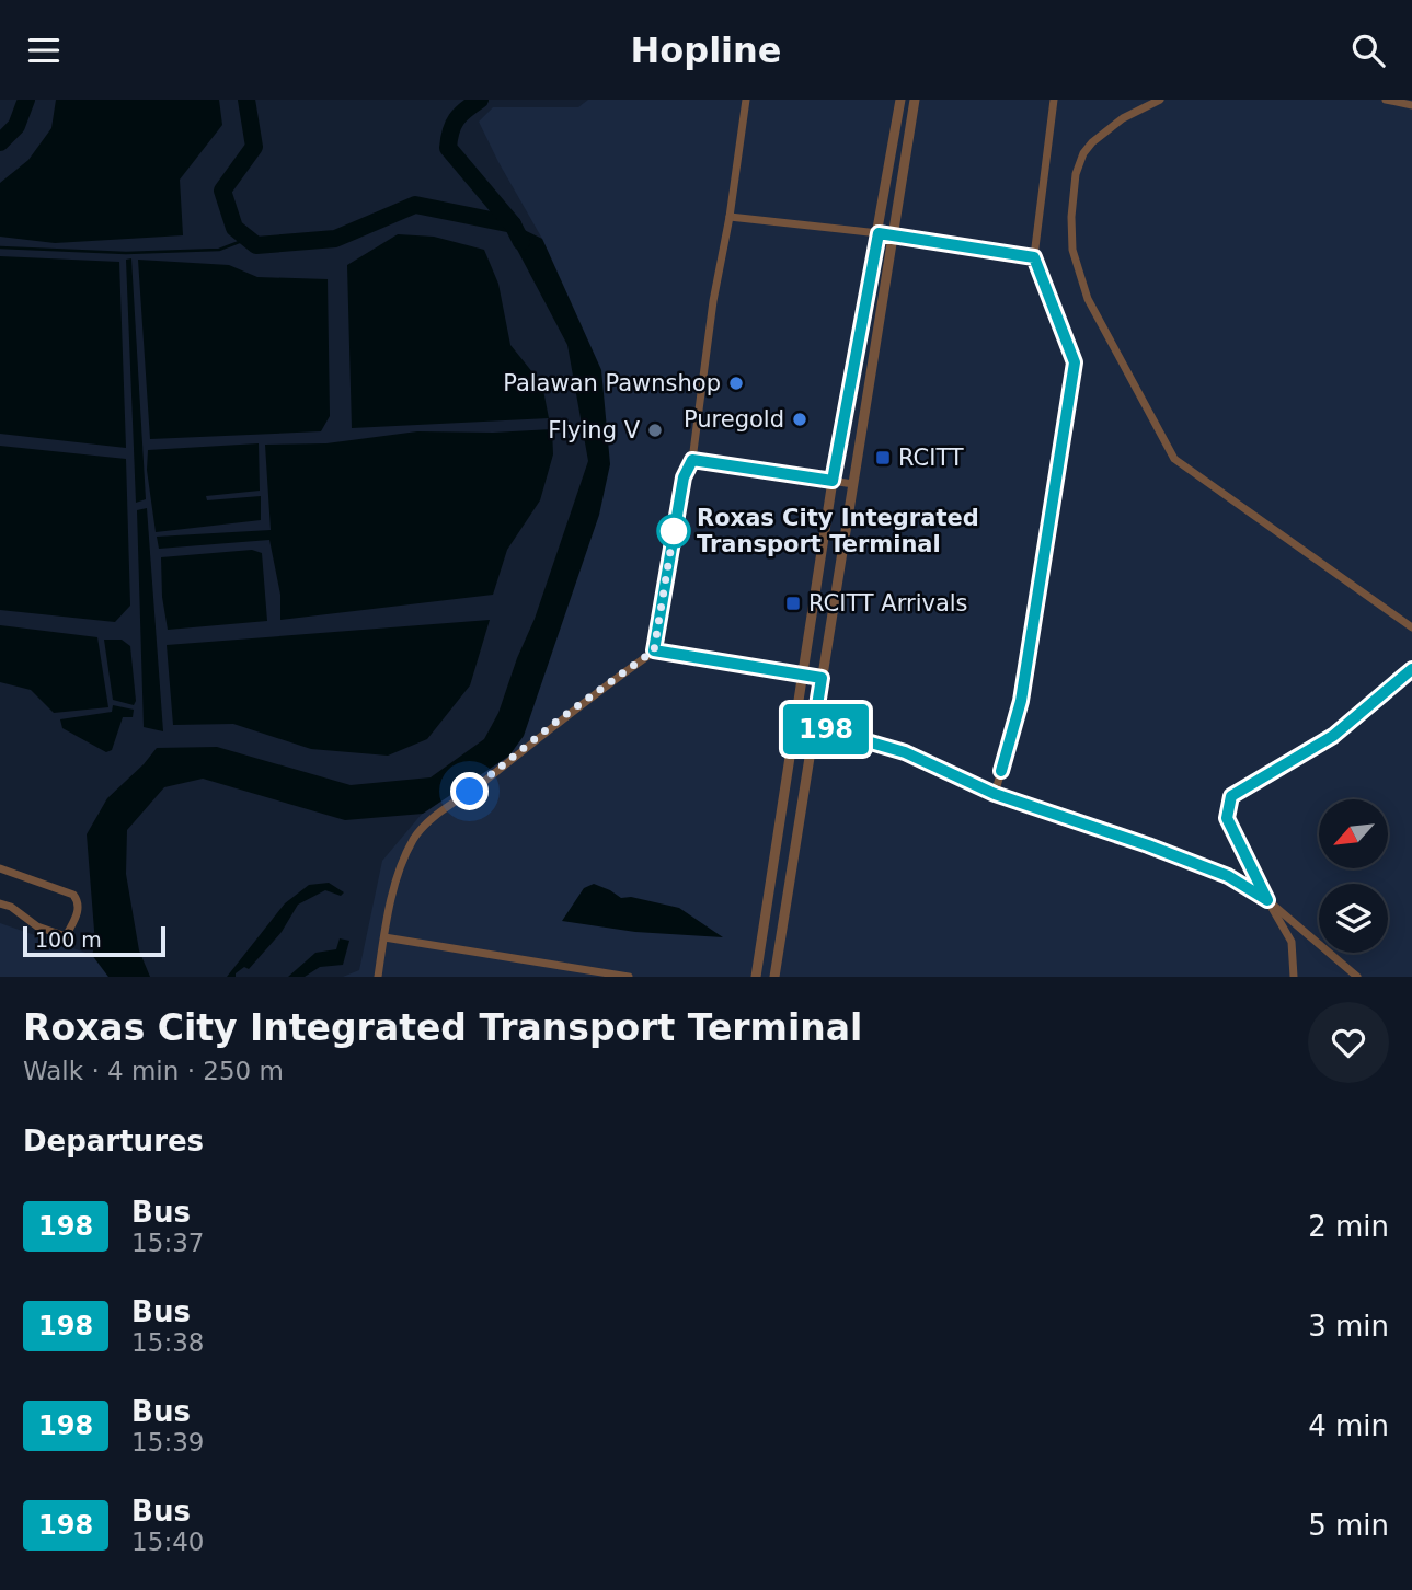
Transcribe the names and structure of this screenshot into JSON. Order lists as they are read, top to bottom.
{
  "places": {
    "other": [
      "Palawan Pawnshop",
      "Puregold",
      "Flying V",
      "Roxas City Integrated Transport Terminal"
    ],
    "transit": ["RCITT", "RCITT Arrivals"]
  },
  "lines": ["bus line 198"],
  "scale_bar": "100 m",
  "north": "bottom left",
  "page": {
    "header": "Hopline",
    "on_map": "198",
    "scale": "100 m",
    "heading": [
      ["Roxas City Integrated Transport Terminal", "Walk · 4 min · 250 m"],
      "Departures"
    ],
    "list": [
      {
        "mark": "198",
        "name": "Bus",
        "note": "15:37",
        "value": "2 min"
      },
      {
        "mark": "198",
        "name": "Bus",
        "note": "15:38",
        "value": "3 min"
      },
      {
        "mark": "198",
        "name": "Bus",
        "note": "15:39",
        "value": "4 min"
      },
      {
        "mark": "198",
        "name": "Bus",
        "note": "15:40",
        "value": "5 min"
      }
    ]
  }
}
